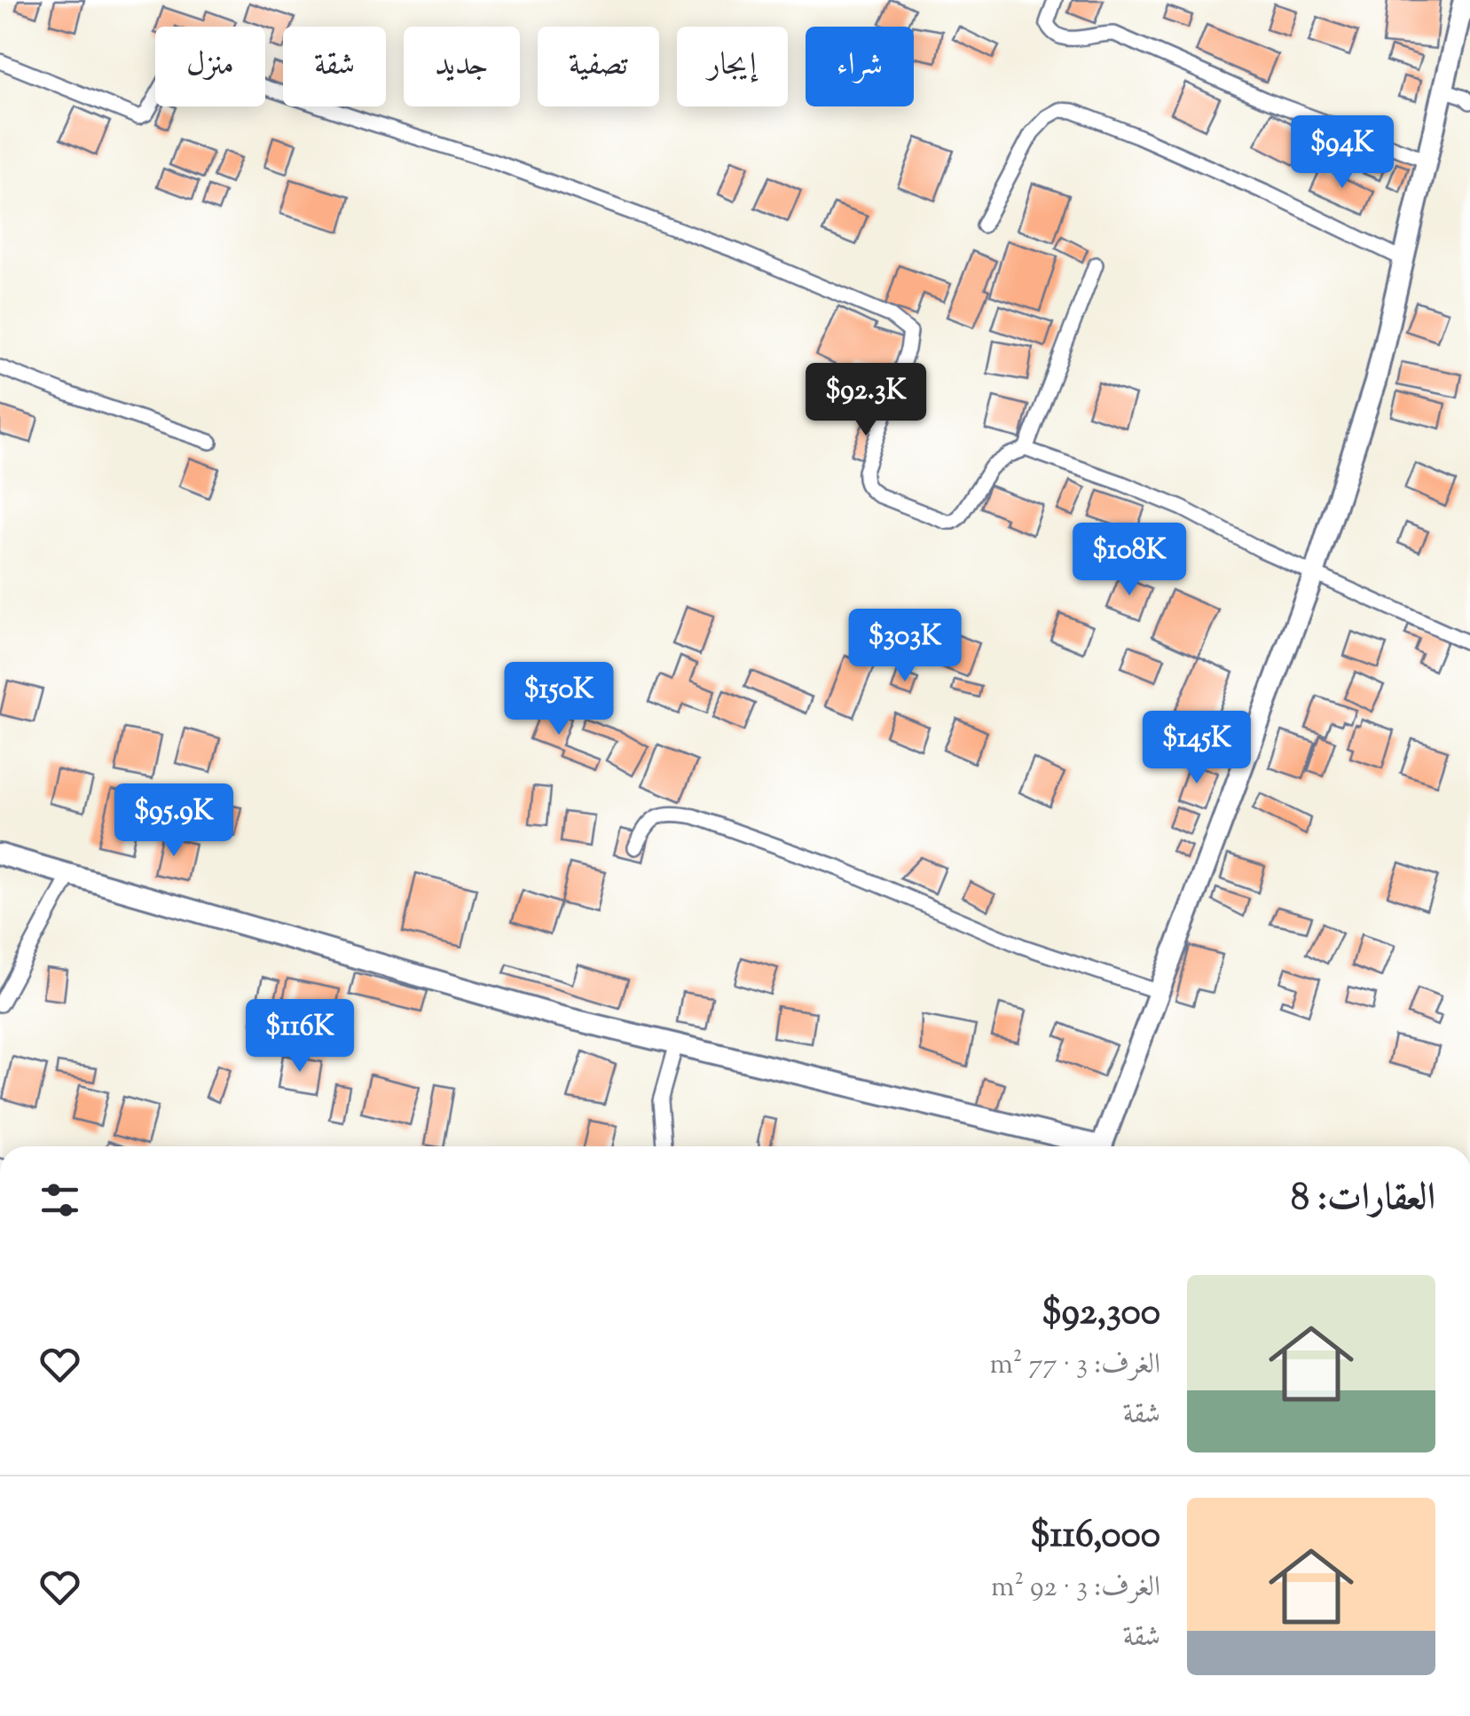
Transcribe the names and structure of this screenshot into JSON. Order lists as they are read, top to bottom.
{
  "page": {
    "chip": [
      "شراء",
      "إيجار",
      "تصفية",
      "جديد",
      "شقة",
      "منزل"
    ],
    "price": [
      "$94K",
      "$92.3K",
      "$108K",
      "$303K",
      "$150K",
      "$145K",
      "$95.9K",
      "$116K"
    ],
    "heading": "العقارات: 8",
    "list": [
      {
        "name": "$92,300",
        "note": "الغرف: 3 · 77 m² · شقة"
      },
      {
        "name": "$116,000",
        "note": "الغرف: 3 · 92 m² · شقة"
      }
    ]
  }
}
